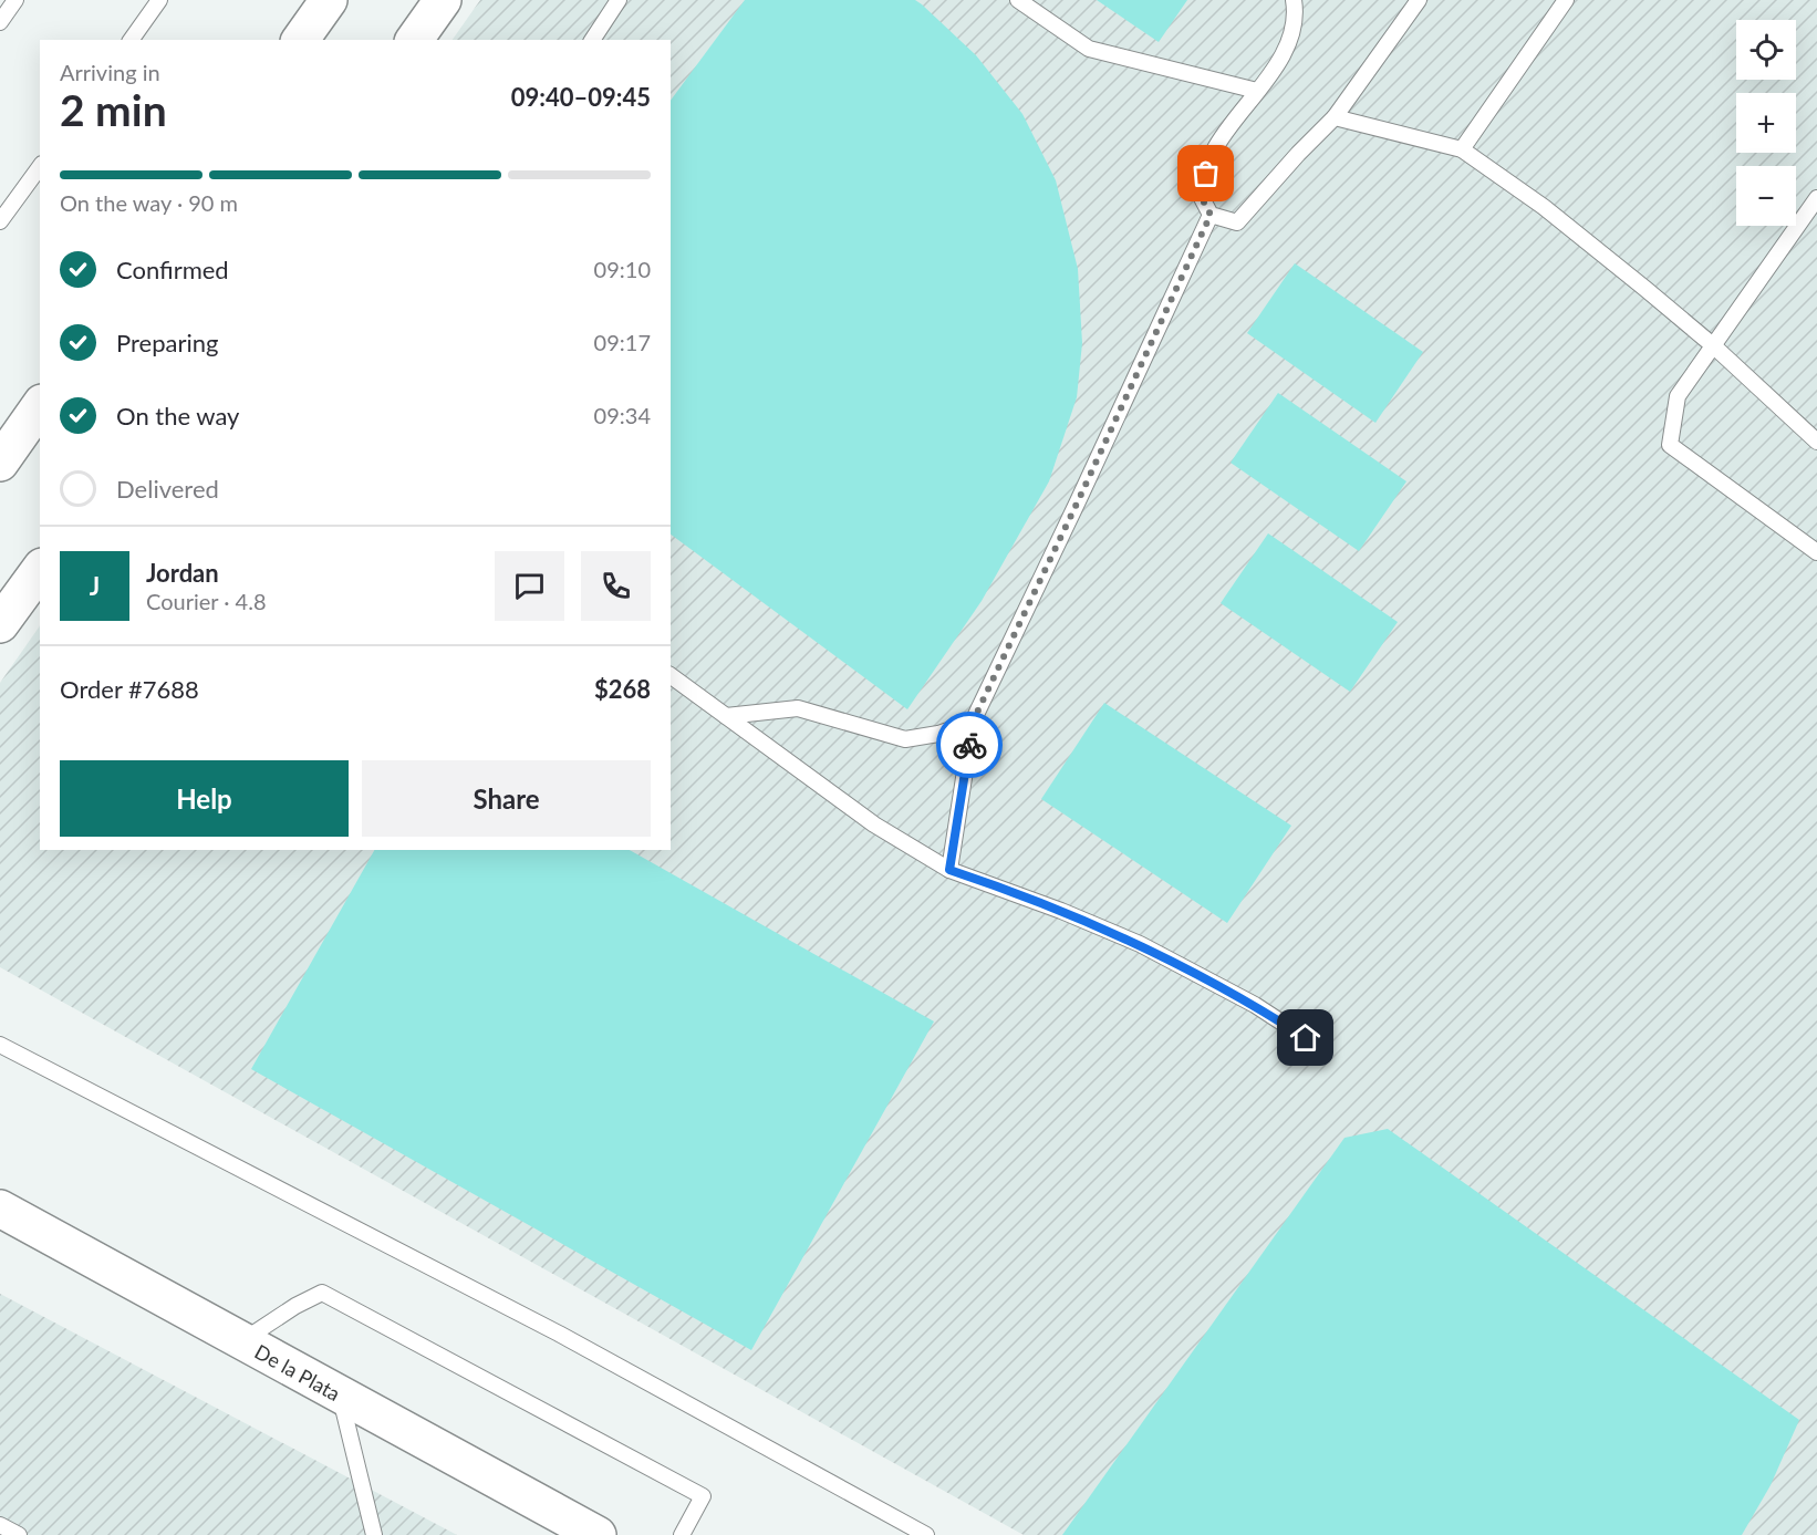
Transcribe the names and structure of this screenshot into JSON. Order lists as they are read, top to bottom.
{
  "streets": {
    "main road": ["De la Plata"]
  },
  "page": {
    "map_buttons": ["+", "−"],
    "heading": ["2 min", "Arriving in", "09:40–09:45"],
    "panel": [
      "Jordan",
      "Courier · 4.8",
      "Order #7688",
      "$268"
    ],
    "bar": "On the way · 90 m",
    "list": [
      ["Confirmed", "09:10"],
      ["Preparing", "09:17"],
      ["On the way", "09:34"],
      "Delivered"
    ],
    "round": "J",
    "buttons": ["Help", "Share"]
  }
}
